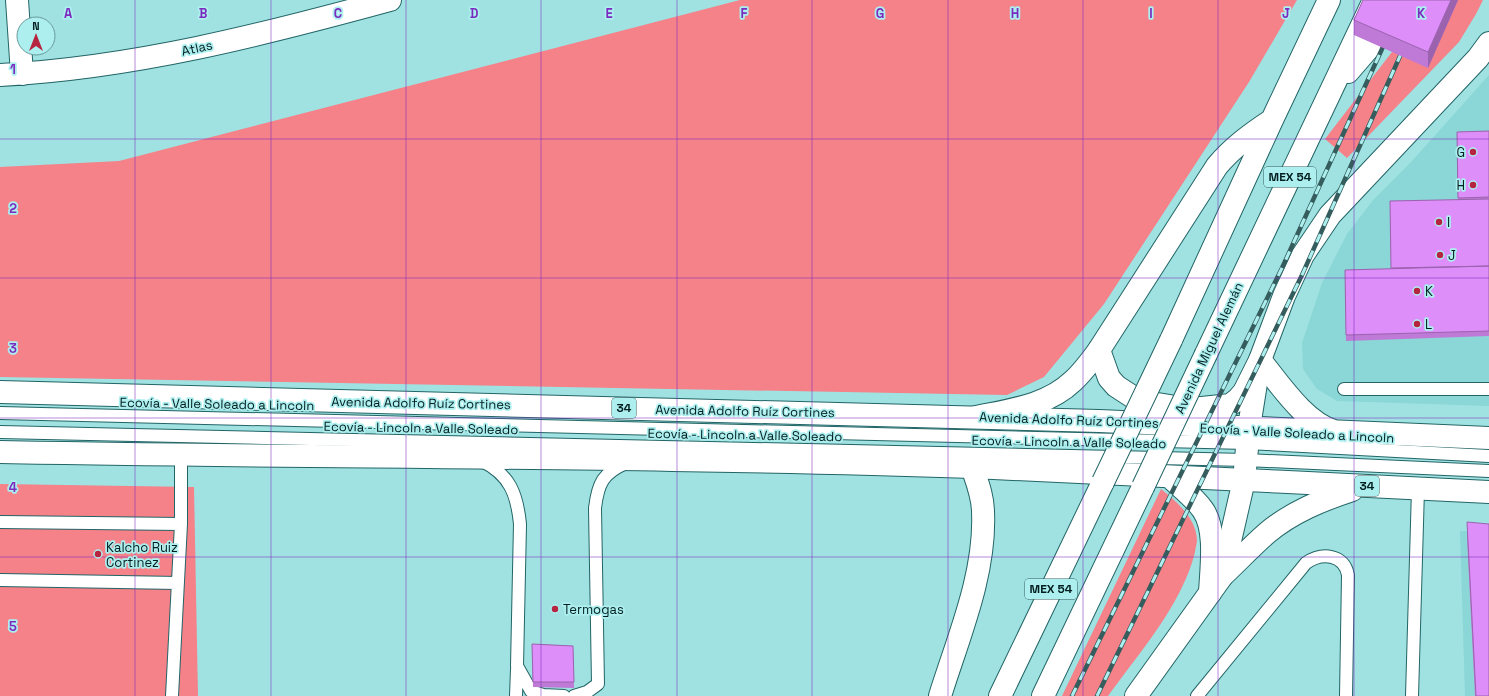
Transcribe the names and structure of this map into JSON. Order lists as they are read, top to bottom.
{
  "streets": {
    "main road": [
      "Atlas",
      "MEX 54",
      "Avenida Miguel Alemán",
      "Avenida Adolfo Ruíz Cortines",
      "34"
    ],
    "lane": ["Ecovía - Valle Soleado a Lincoln", "Ecovía - Lincoln a Valle Soleado"]
  },
  "crossings": [
    ["Avenida Adolfo Ruíz Cortines", "Ecovía - Valle Soleado a Lincoln"],
    ["Avenida Adolfo Ruíz Cortines", "Ecovía - Lincoln a Valle Soleado"],
    ["Ecovía - Valle Soleado a Lincoln", "Ecovía - Lincoln a Valle Soleado"]
  ],
  "places": [
    "G",
    "H",
    "I",
    "J",
    "K",
    "L",
    "Kalcho Ruiz Cortinez",
    "Termogas"
  ],
  "north": "top",
  "grid": {
    "columns": [
      "A",
      "B",
      "C",
      "D",
      "E",
      "F",
      "G",
      "H",
      "I",
      "J",
      "K"
    ],
    "rows": [
      "1",
      "2",
      "3",
      "4",
      "5"
    ]
  }
}
